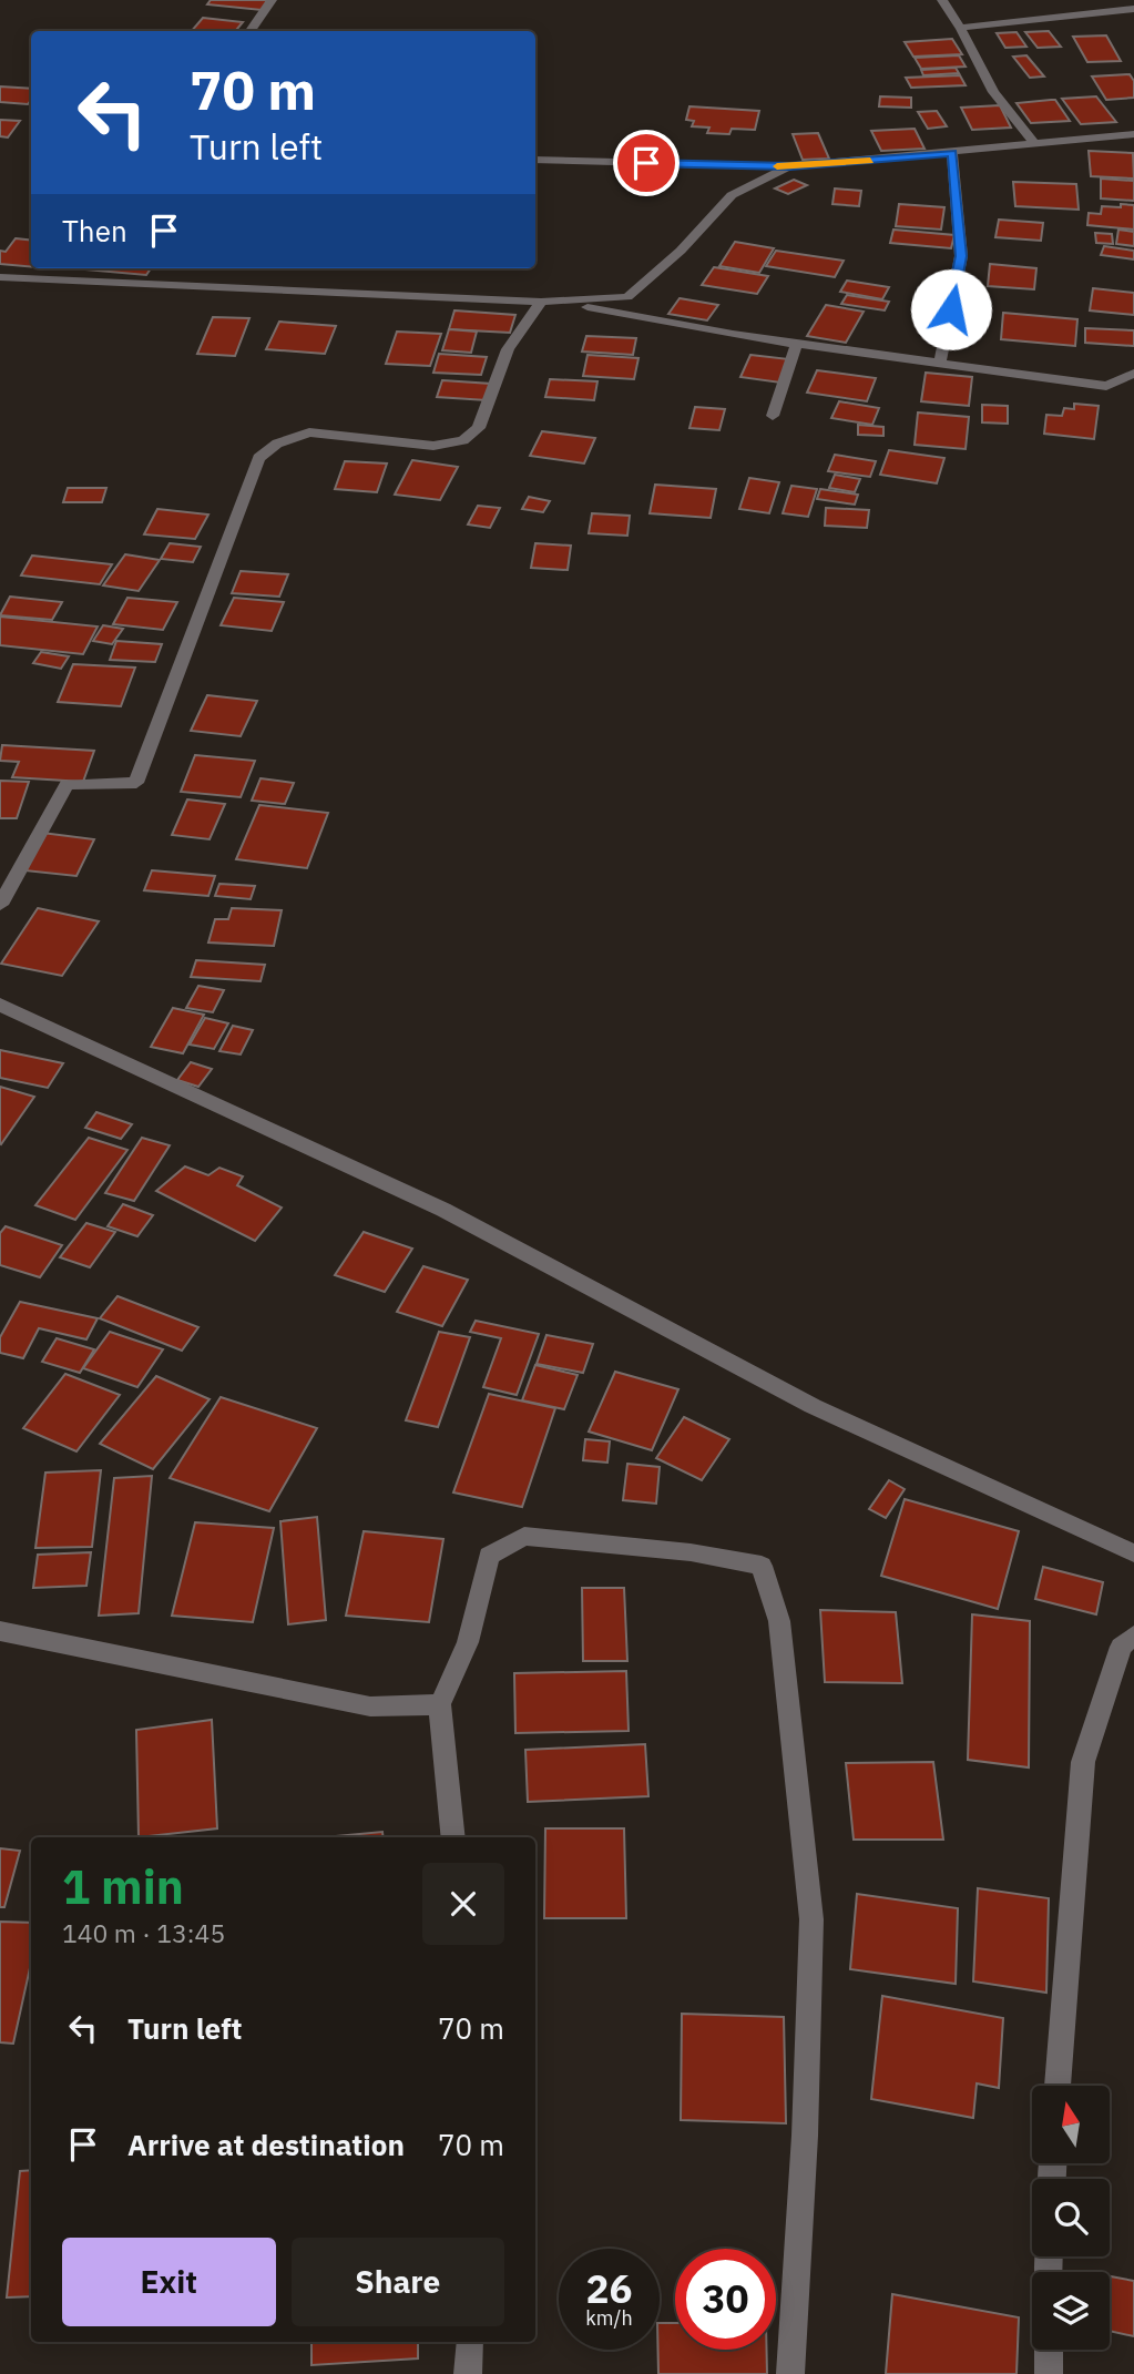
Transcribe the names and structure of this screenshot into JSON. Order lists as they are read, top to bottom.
{
  "north": "top",
  "page": {
    "turn": ["70 m", "Turn left"],
    "then": "Then",
    "heading": ["1 min", "140 m · 13:45"],
    "list": [
      {
        "name": "Turn left",
        "value": "70 m"
      },
      {
        "name": "Arrive at destination",
        "value": "70 m"
      }
    ],
    "buttons": ["Exit", "Share"],
    "speed": "26 km/h",
    "limit": "30"
  }
}
